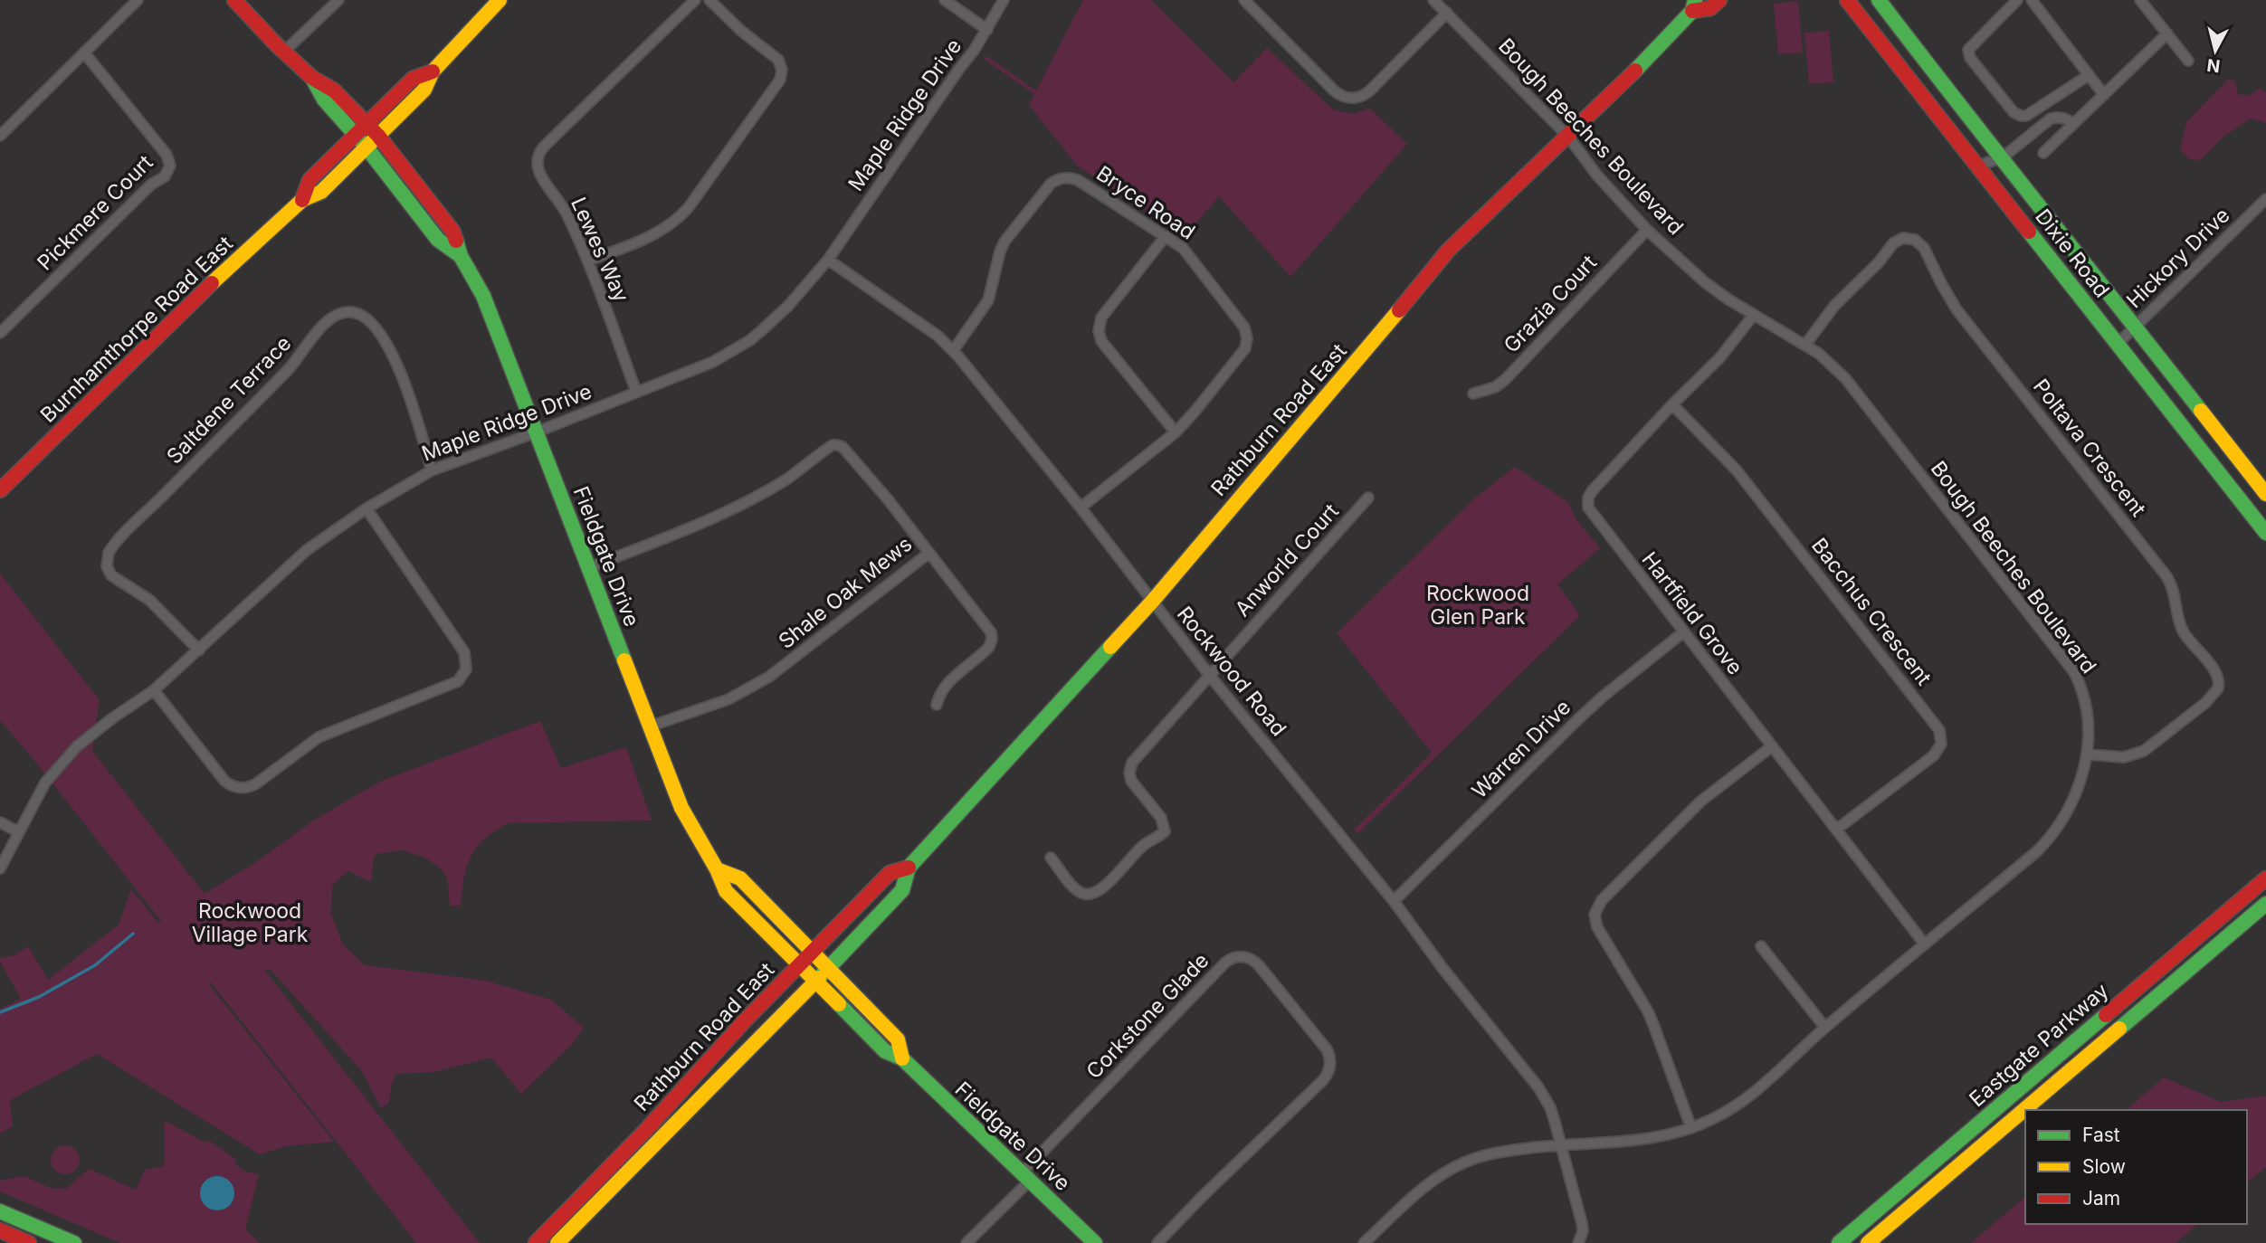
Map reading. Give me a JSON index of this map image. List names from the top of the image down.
{
  "streets": {
    "street": [
      "Maple Ridge Drive",
      "Bough Beeches Boulevard",
      "Bryce Road",
      "Pickmere Court",
      "Lewes Way",
      "Dixie Road",
      "Hickory Drive",
      "Grazia Court",
      "Burnhamthorpe Road East",
      "Saltdene Terrace",
      "Rathburn Road East",
      "Poltava Crescent",
      "Fieldgate Drive",
      "Anworld Court",
      "Shale Oak Mews",
      "Bacchus Crescent",
      "Hartfield Grove",
      "Rockwood Road",
      "Warren Drive",
      "Corkstone Glade",
      "Eastgate Parkway"
    ]
  },
  "crossings": [
    ["Maple Ridge Drive", "Lewes Way"],
    ["Maple Ridge Drive", "Saltdene Terrace"],
    ["Maple Ridge Drive", "Fieldgate Drive"],
    ["Maple Ridge Drive", "Rockwood Road"],
    ["Bough Beeches Boulevard", "Grazia Court"],
    ["Bough Beeches Boulevard", "Rathburn Road East"],
    ["Bough Beeches Boulevard", "Poltava Crescent"],
    ["Bough Beeches Boulevard", "Hartfield Grove"],
    ["Bough Beeches Boulevard", "Rockwood Road"],
    ["Bryce Road", "Rockwood Road"],
    ["Dixie Road", "Hickory Drive"],
    ["Burnhamthorpe Road East", "Fieldgate Drive"],
    ["Rathburn Road East", "Fieldgate Drive"],
    ["Rathburn Road East", "Rockwood Road"],
    ["Fieldgate Drive", "Shale Oak Mews"],
    ["Fieldgate Drive", "Corkstone Glade"],
    ["Anworld Court", "Rockwood Road"],
    ["Bacchus Crescent", "Hartfield Grove"],
    ["Hartfield Grove", "Warren Drive"],
    ["Rockwood Road", "Warren Drive"]
  ],
  "parks": ["Rockwood Glen Park", "Rockwood Village Park"],
  "legend": ["Fast", "Slow", "Jam"],
  "north": "bottom"
}
